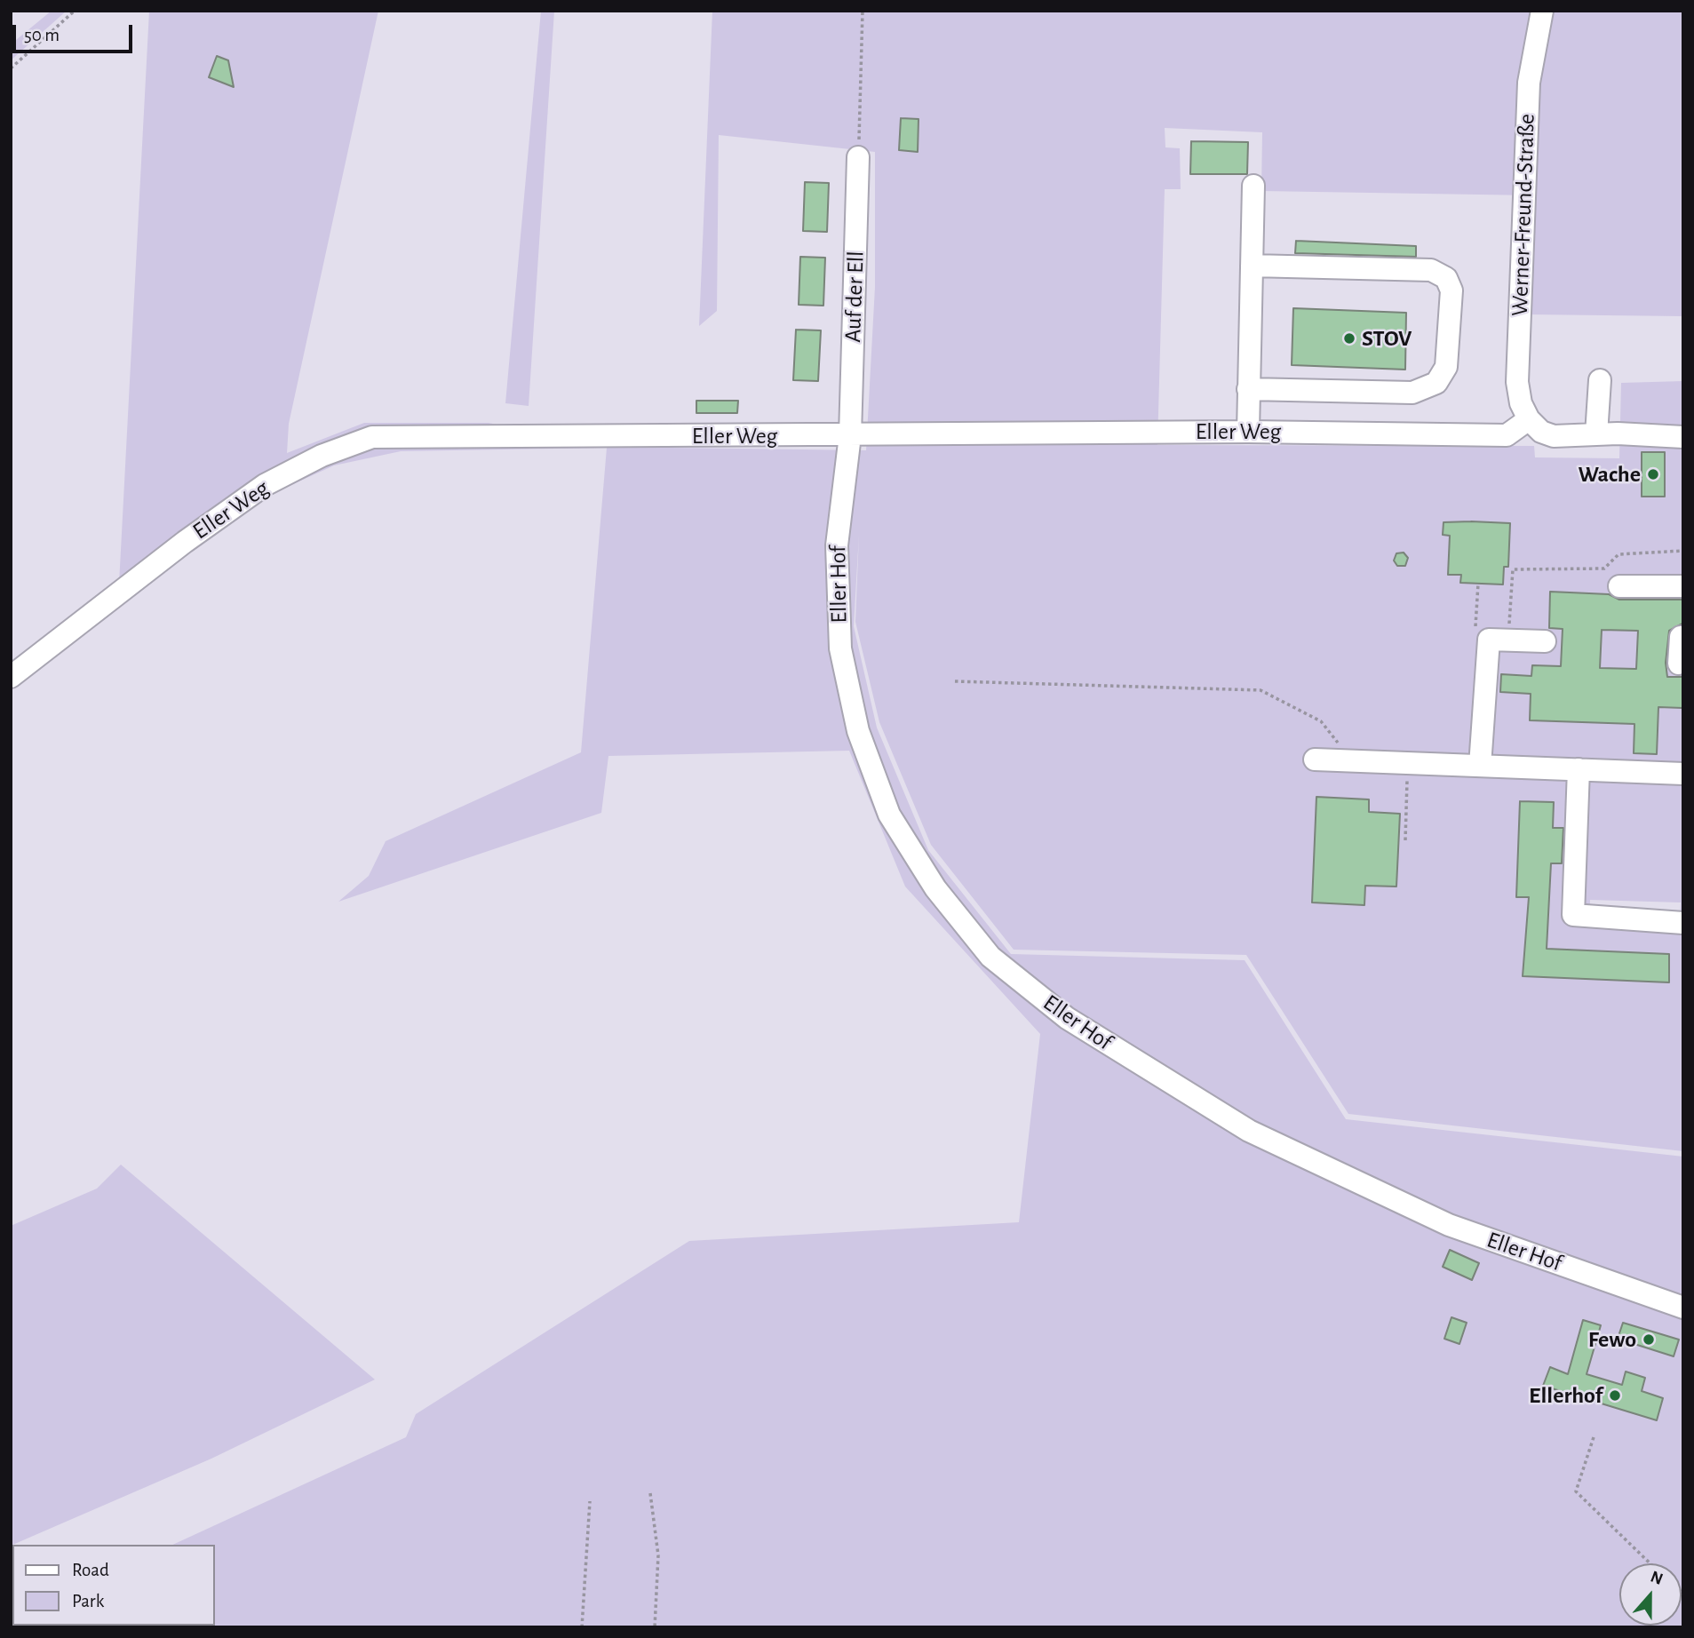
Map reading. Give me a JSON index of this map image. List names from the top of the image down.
{
  "streets": {
    "street": [
      "Werner-Freund-Straße",
      "Auf der Ell",
      "Eller Weg",
      "Eller Hof"
    ]
  },
  "crossings": [
    ["Werner-Freund-Straße", "Eller Weg"],
    ["Auf der Ell", "Eller Weg"],
    ["Auf der Ell", "Eller Hof"],
    ["Eller Weg", "Eller Hof"]
  ],
  "places": [
    "STOV",
    "Wache",
    "Fewo",
    "Ellerhof"
  ],
  "legend": ["Road", "Park"],
  "scale_bar": "50 m",
  "north": "top"
}
